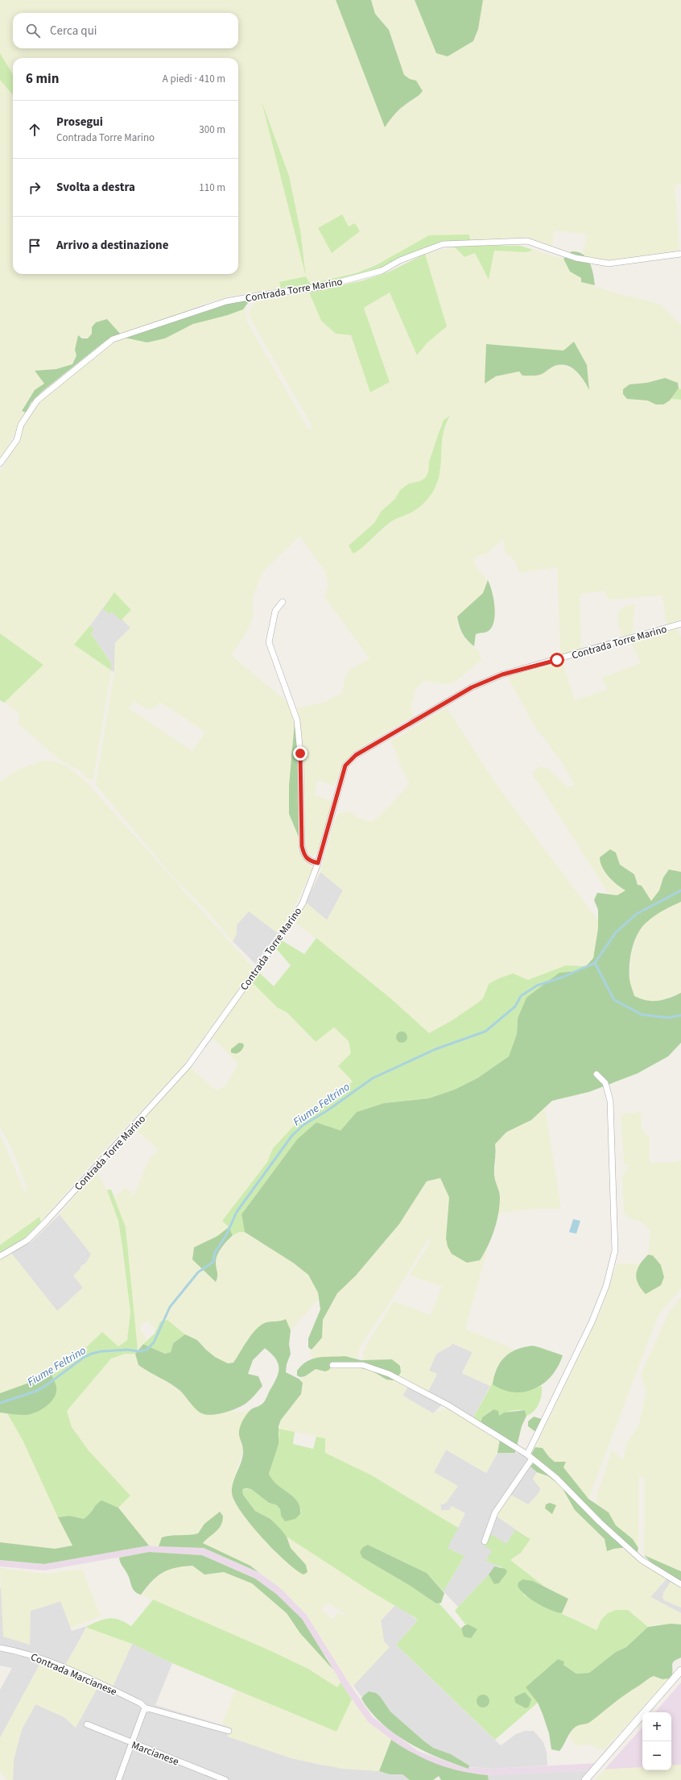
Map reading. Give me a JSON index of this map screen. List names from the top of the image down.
{
  "streets": {
    "street": ["Contrada Torre Marino", "Contrada Marcianese", "Marcianese"]
  },
  "water": ["Fiume Feltrino"],
  "page": {
    "search": "Cerca qui",
    "heading": ["6 min", "A piedi · 410 m"],
    "list": [
      ["Prosegui", "Contrada Torre Marino", "300 m"],
      ["Svolta a destra", "110 m"],
      "Arrivo a destinazione"
    ],
    "map_buttons": ["+", "−"]
  }
}
